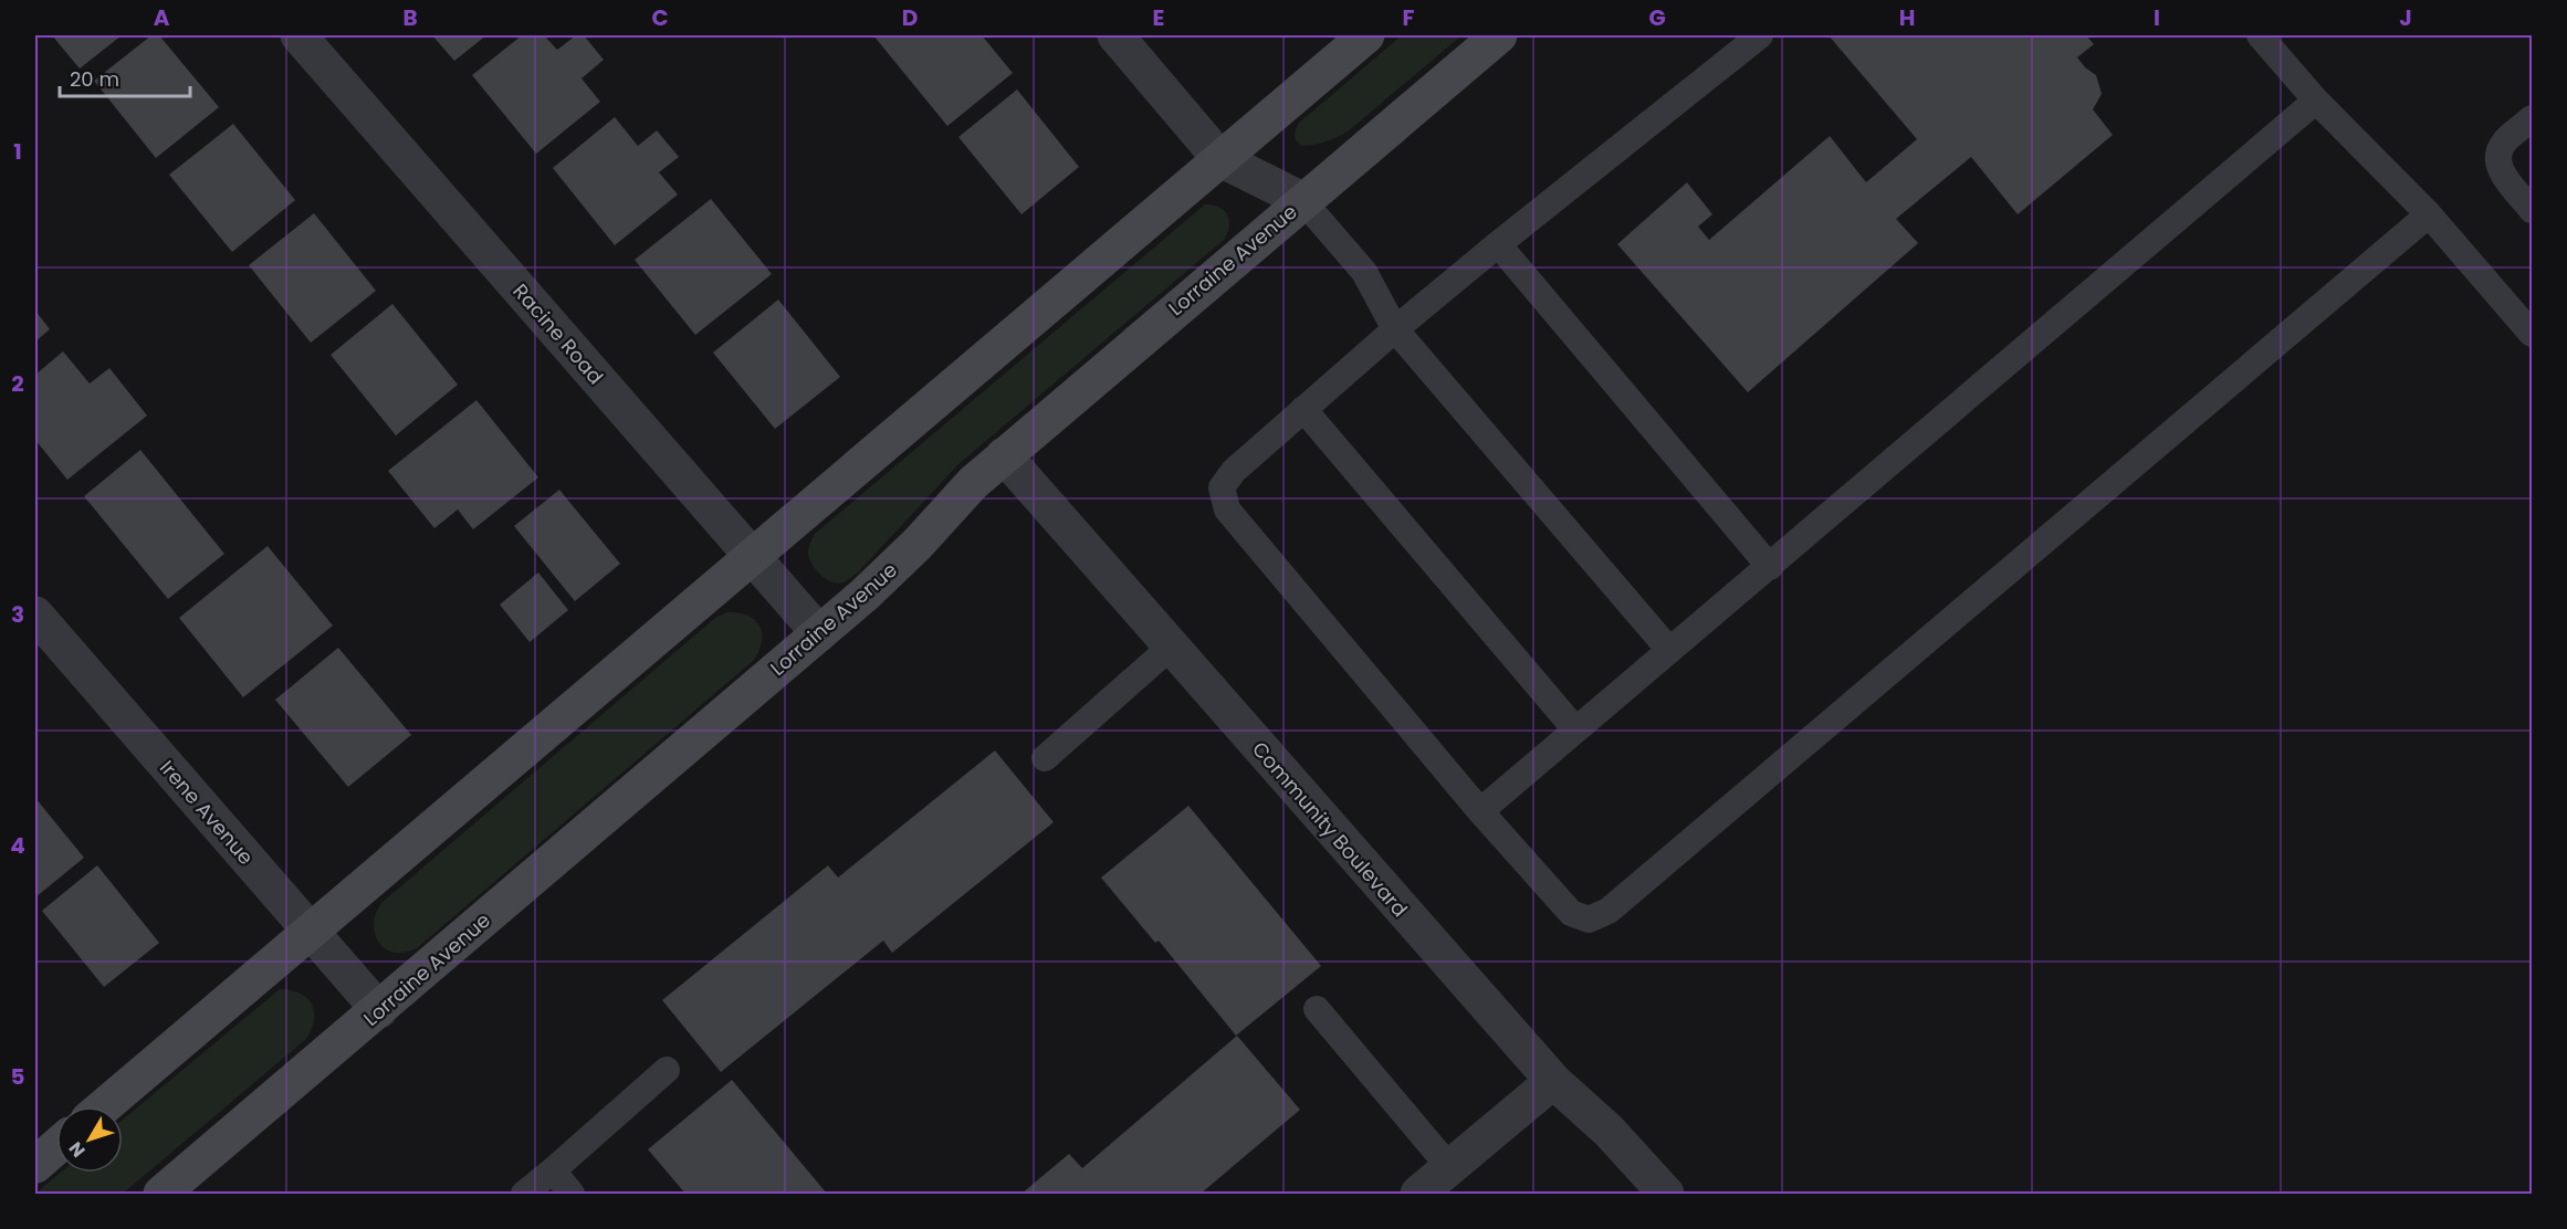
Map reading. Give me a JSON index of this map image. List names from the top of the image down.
{
  "streets": {
    "street": [
      "Lorraine Avenue",
      "Racine Road",
      "Irene Avenue",
      "Community Boulevard"
    ]
  },
  "crossings": [
    ["Lorraine Avenue", "Racine Road"],
    ["Lorraine Avenue", "Irene Avenue"],
    ["Lorraine Avenue", "Community Boulevard"]
  ],
  "scale_bar": "20 m",
  "north": "bottom left",
  "grid": {
    "columns": [
      "A",
      "B",
      "C",
      "D",
      "E",
      "F",
      "G",
      "H",
      "I",
      "J"
    ],
    "rows": [
      "1",
      "2",
      "3",
      "4",
      "5"
    ]
  }
}
